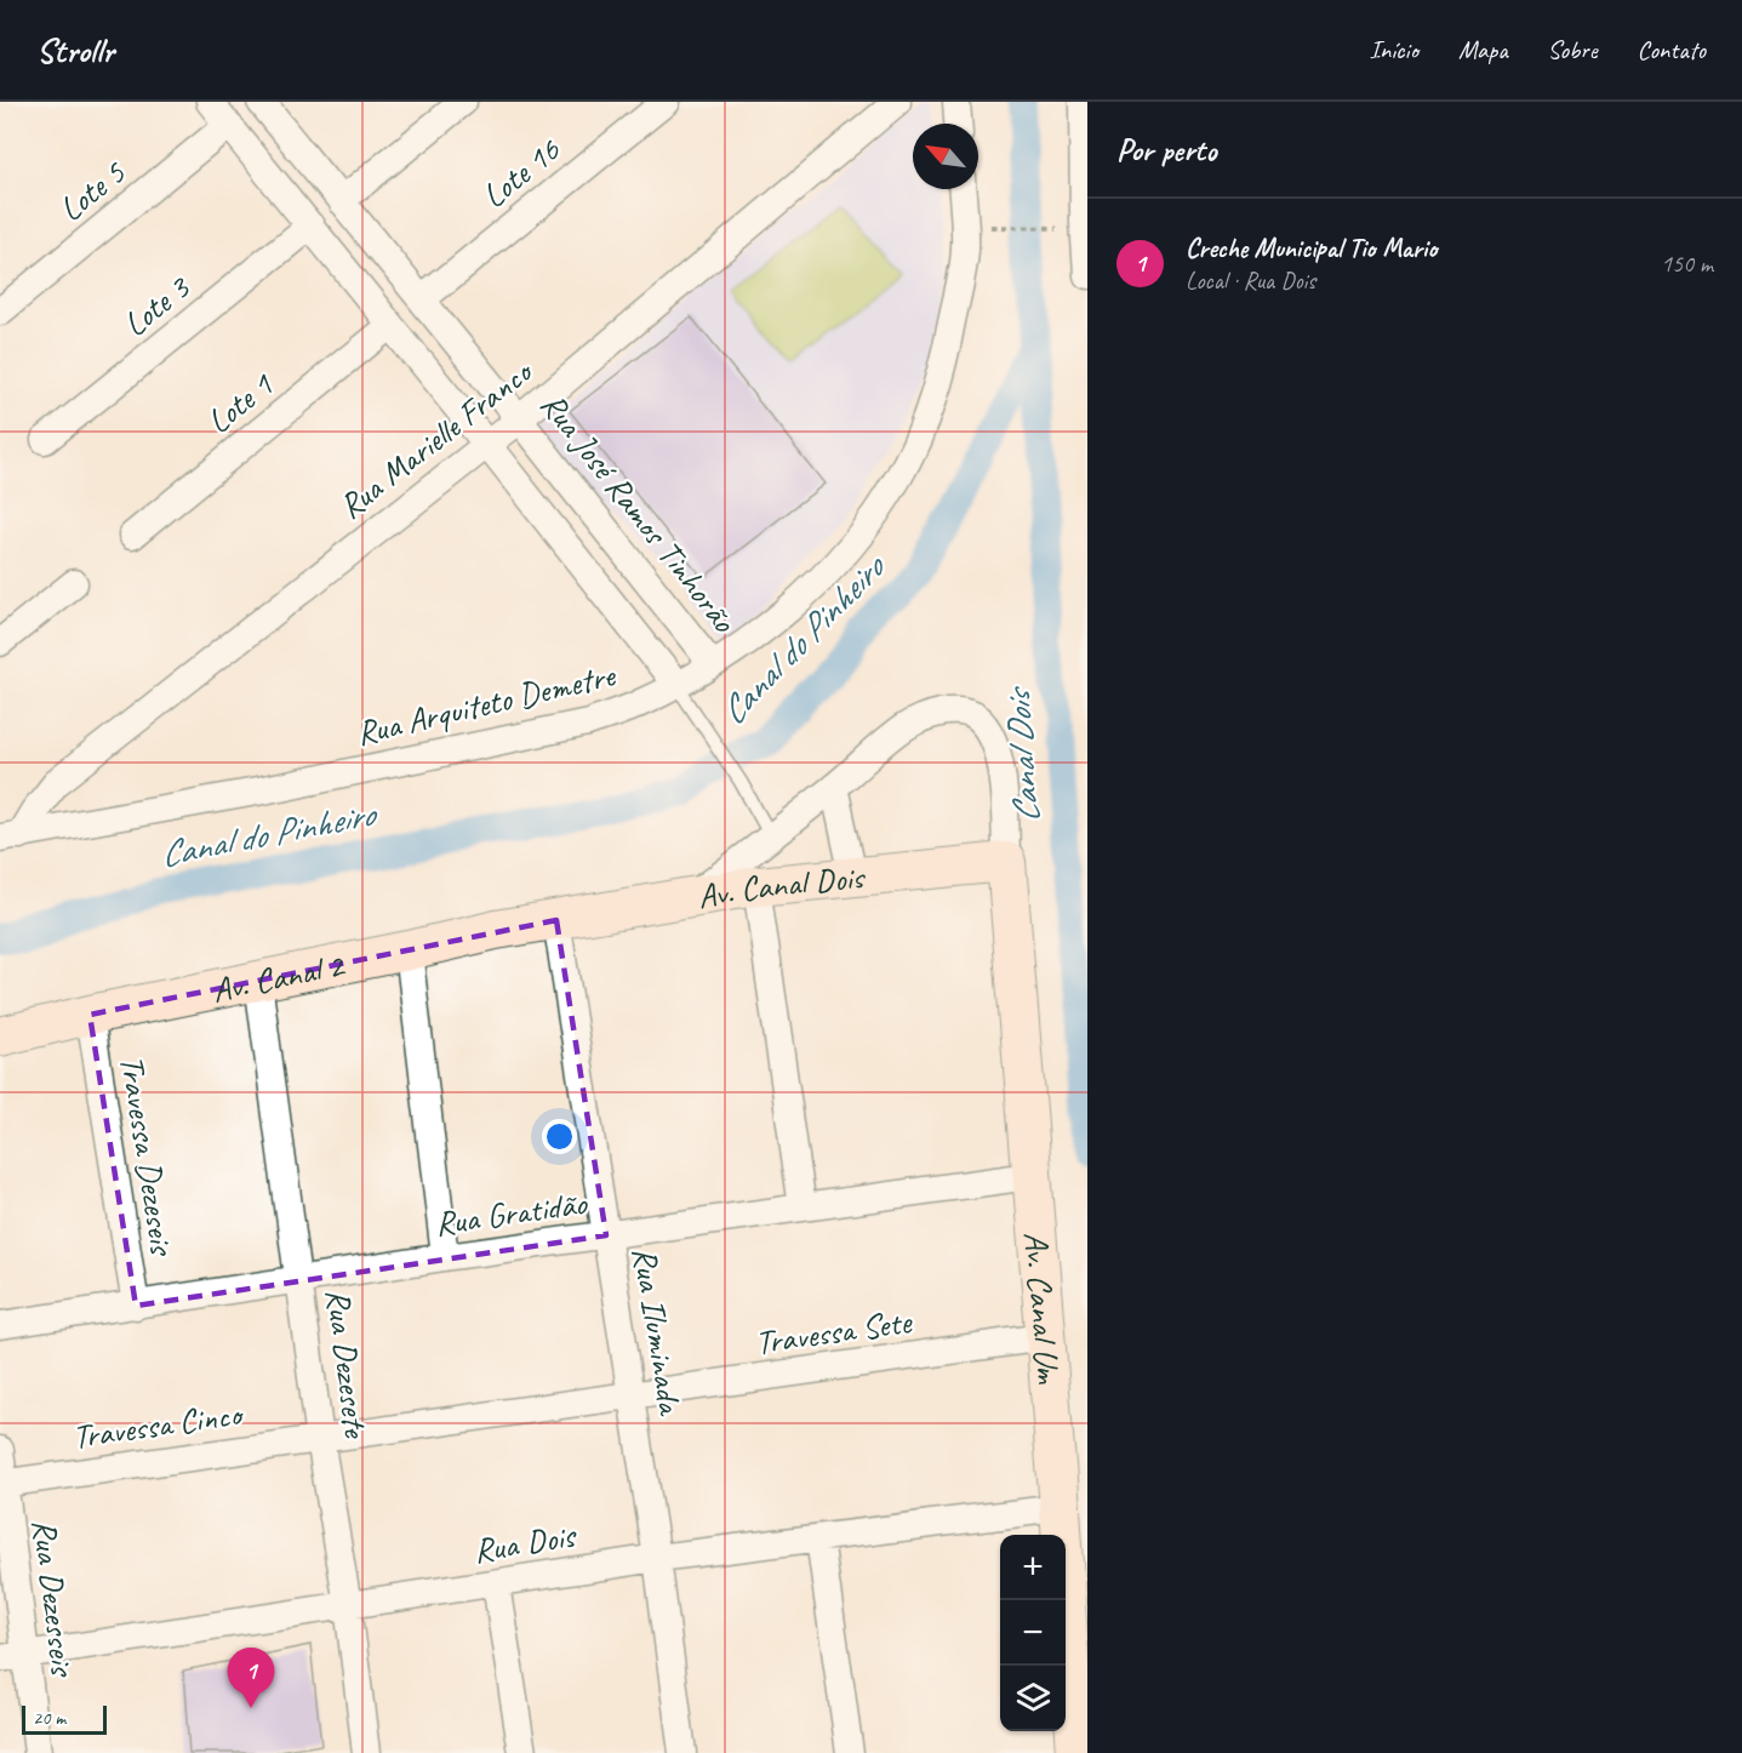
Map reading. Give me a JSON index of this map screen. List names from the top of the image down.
{
  "streets": {
    "street": [
      "Lote 16",
      "Lote 5",
      "Lote 3",
      "Lote 1",
      "Rua Marielle Franco",
      "Rua José Ramos Tinhorão",
      "Rua Arquiteto Demetre",
      "Av. Canal Dois",
      "Av. Canal 2",
      "Travessa Dezeseis",
      "Rua Gratidão",
      "Av. Canal Um",
      "Rua Iluminada",
      "Travessa Sete",
      "Rua Dezesete",
      "Travessa Cinco",
      "Rua Dois",
      "Rua Dezesseis"
    ]
  },
  "crossings": [
    ["Lote 16", "Rua José Ramos Tinhorão"],
    ["Rua Marielle Franco", "Rua José Ramos Tinhorão"],
    ["Rua Marielle Franco", "Rua Arquiteto Demetre"],
    ["Rua José Ramos Tinhorão", "Rua Arquiteto Demetre"],
    ["Av. Canal Dois", "Av. Canal 2"],
    ["Av. Canal Dois", "Av. Canal Um"],
    ["Av. Canal Dois", "Rua Iluminada"],
    ["Av. Canal 2", "Travessa Dezeseis"],
    ["Av. Canal 2", "Rua Iluminada"],
    ["Av. Canal 2", "Rua Dezesete"],
    ["Travessa Dezeseis", "Rua Gratidão"],
    ["Rua Gratidão", "Av. Canal Um"],
    ["Rua Gratidão", "Rua Iluminada"],
    ["Rua Gratidão", "Rua Dezesete"],
    ["Av. Canal Um", "Travessa Sete"],
    ["Av. Canal Um", "Rua Dois"],
    ["Rua Iluminada", "Travessa Sete"],
    ["Rua Iluminada", "Rua Dois"],
    ["Travessa Sete", "Rua Dezesete"],
    ["Travessa Sete", "Travessa Cinco"],
    ["Rua Dezesete", "Travessa Cinco"],
    ["Rua Dezesete", "Rua Dois"],
    ["Travessa Cinco", "Rua Dezesseis"],
    ["Rua Dois", "Rua Dezesseis"]
  ],
  "water": ["Canal do Pinheiro", "Canal Dois"],
  "scale_bar": "20 m",
  "north": "top left",
  "page": {
    "header": "Strollr",
    "nav": [
      "Início",
      "Mapa",
      "Sobre",
      "Contato"
    ],
    "heading": "Por perto",
    "list": [
      {
        "mark": "1",
        "name": "Creche Municipal Tio Mario",
        "note": "Local · Rua Dois",
        "value": "150 m"
      }
    ],
    "map_buttons": ["+", "−"],
    "pins": "1",
    "scale": "20 m"
  }
}
